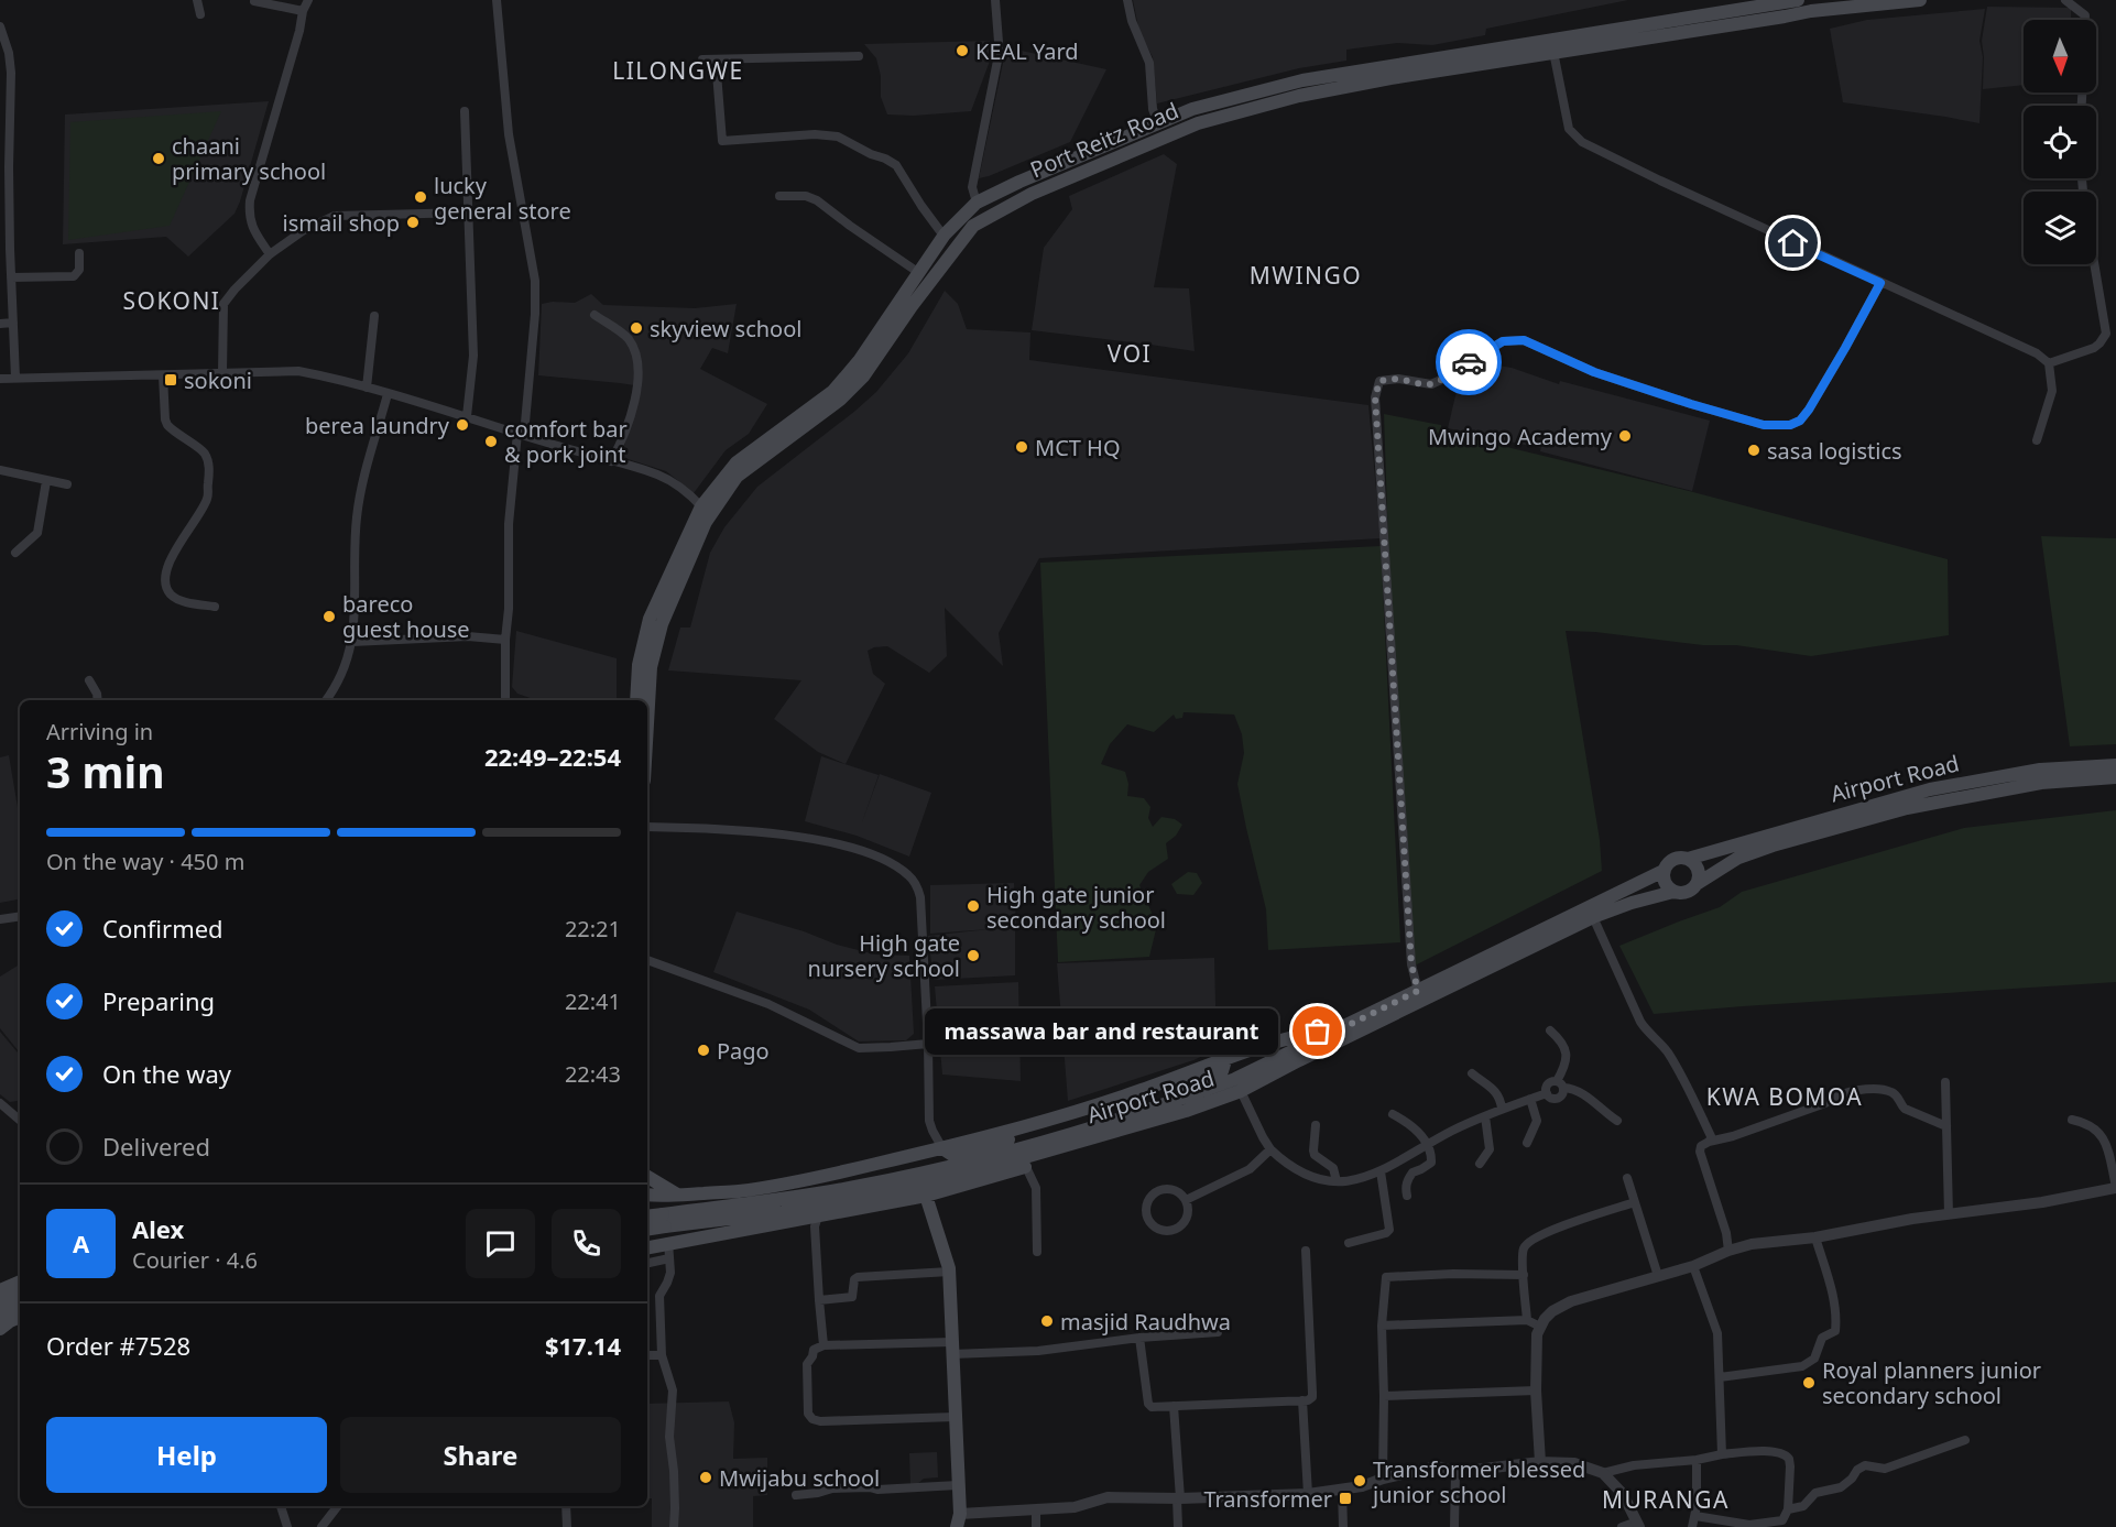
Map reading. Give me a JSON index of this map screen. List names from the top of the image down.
{
  "streets": {
    "main road": ["Port Reitz Road", "Airport Road"]
  },
  "districts": [
    "LILONGWE",
    "MWINGO",
    "SOKONI",
    "VOI",
    "KWA BOMOA",
    "MURANGA"
  ],
  "places": {
    "other": [
      "KEAL Yard",
      "chaani primary school",
      "lucky general store",
      "ismail shop",
      "skyview school",
      "berea laundry",
      "Mwingo Academy",
      "comfort bar & pork joint",
      "MCT HQ",
      "sasa logistics",
      "bareco guest house",
      "High gate junior secondary school",
      "High gate nursery school",
      "massawa bar and restaurant",
      "Pago",
      "masjid Raudhwa",
      "Royal planners junior secondary school",
      "Mwijabu school",
      "Transformer blessed junior school"
    ],
    "transit": ["sokoni", "Transformer"]
  },
  "north": "bottom",
  "page": {
    "heading": ["3 min", "Arriving in", "22:49–22:54"],
    "panel": [
      "Alex",
      "Courier · 4.6",
      "Order #7528",
      "$17.14"
    ],
    "bar": "On the way · 450 m",
    "list": [
      ["Confirmed", "22:21"],
      ["Preparing", "22:41"],
      ["On the way", "22:43"],
      "Delivered"
    ],
    "bubble": "massawa bar and restaurant",
    "round": "A",
    "buttons": ["Help", "Share"]
  }
}
